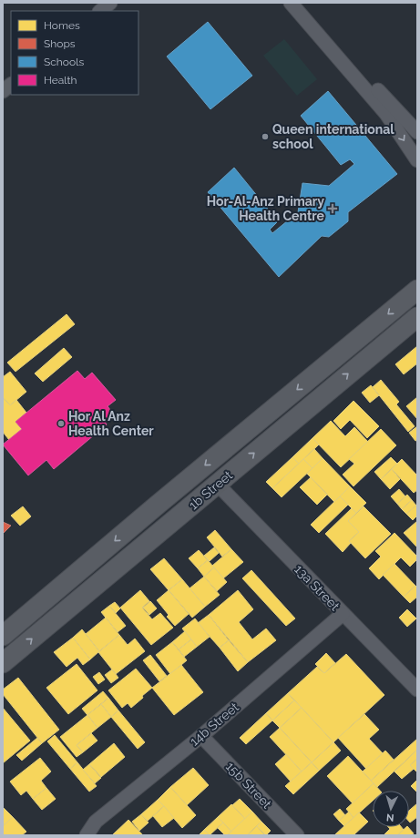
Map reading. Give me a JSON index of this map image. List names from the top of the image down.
{
  "streets": {
    "street": [
      "1b Street",
      "13a Street",
      "14b Street",
      "15b Street"
    ]
  },
  "crossings": [
    ["1b Street", "13a Street"],
    ["13a Street", "14b Street"],
    ["14b Street", "15b Street"]
  ],
  "places": {
    "other": ["Queen international school", "Hor Al Anz Health Center"],
    "health": ["Hor-Al-Anz Primary Health Centre"]
  },
  "legend": [
    "Homes",
    "Shops",
    "Schools",
    "Health"
  ],
  "north": "bottom"
}
